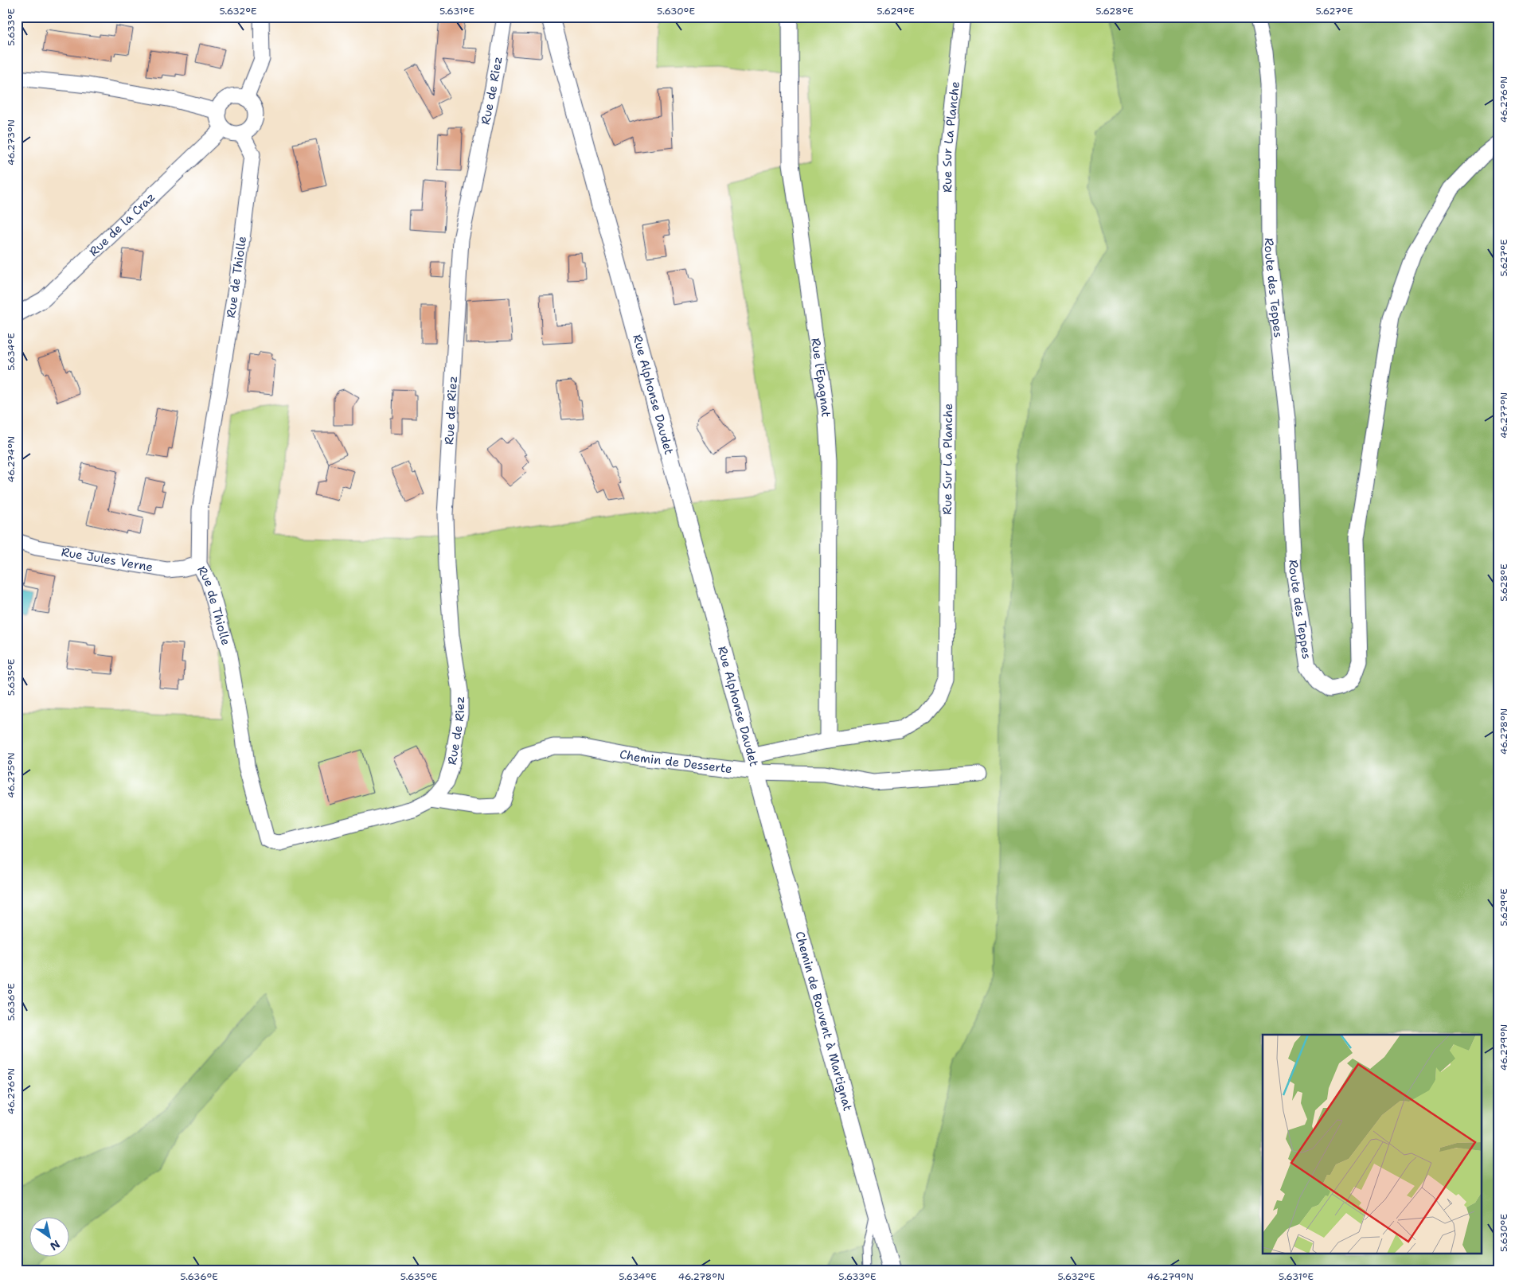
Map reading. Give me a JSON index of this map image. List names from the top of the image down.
{
  "streets": {
    "street": [
      "Rue de Riez",
      "Rue Sur La Planche",
      "Rue de la Craz",
      "Rue de Thiolle",
      "Route des Teppes",
      "Rue l'Epagnat",
      "Rue Alphonse Daudet",
      "Rue Jules Verne",
      "Chemin de Desserte",
      "Chemin de Bouvent à Martignat"
    ]
  },
  "crossings": [
    ["Rue de Riez", "Rue de Thiolle"],
    ["Rue de Riez", "Chemin de Desserte"],
    ["Rue Sur La Planche", "Rue l'Epagnat"],
    ["Rue Sur La Planche", "Rue Alphonse Daudet"],
    ["Rue Sur La Planche", "Chemin de Desserte"],
    ["Rue Sur La Planche", "Chemin de Bouvent à Martignat"],
    ["Rue de la Craz", "Rue de Thiolle"],
    ["Rue de Thiolle", "Rue Jules Verne"],
    ["Rue de Thiolle", "Chemin de Desserte"],
    ["Rue Alphonse Daudet", "Chemin de Desserte"],
    ["Rue Alphonse Daudet", "Chemin de Bouvent à Martignat"],
    ["Chemin de Desserte", "Chemin de Bouvent à Martignat"]
  ],
  "north": "bottom right",
  "coordinates": [
    "5.632°E",
    "5.631°E",
    "5.630°E",
    "5.629°E",
    "5.628°E",
    "5.627°E",
    "5.633°E",
    "46.276°N",
    "46.273°N",
    "5.634°E",
    "46.277°N",
    "46.274°N",
    "5.635°E",
    "46.278°N",
    "46.275°N",
    "5.636°E",
    "46.279°N"
  ]
}
